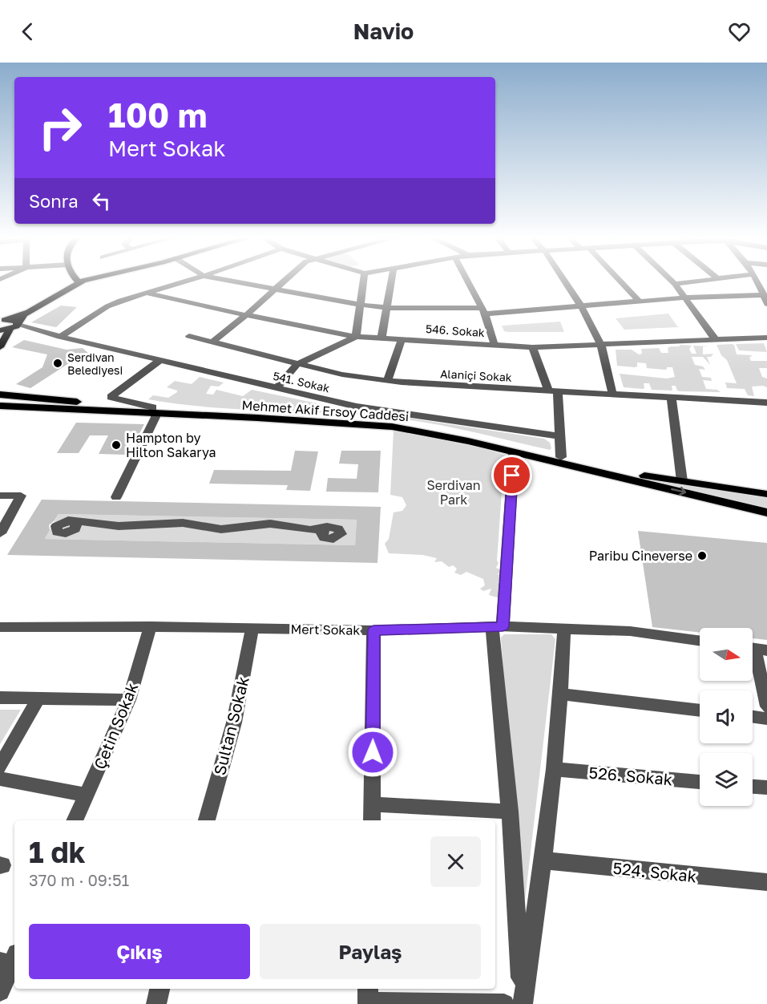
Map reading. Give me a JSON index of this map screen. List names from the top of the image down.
{
  "streets": {
    "main road": ["Mehmet Akif Ersoy Caddesi"],
    "street": [
      "546. Sokak",
      "Alaniçi Sokak",
      "541. Sokak",
      "Mert Sokak",
      "Çetin Sokak",
      "Sultan Sokak",
      "526. Sokak",
      "524. Sokak"
    ]
  },
  "crossings": [
    ["Mert Sokak", "Çetin Sokak"],
    ["Mert Sokak", "Sultan Sokak"]
  ],
  "parks": ["Serdivan Park"],
  "places": ["Serdivan Belediyesi", "Hampton by Hilton Sakarya", "Paribu Cineverse"],
  "north": "right",
  "page": {
    "header": "Navio",
    "turn": ["100 m", "Mert Sokak"],
    "then": "Sonra",
    "heading": ["1 dk", "370 m · 09:51"],
    "buttons": ["Çıkış", "Paylaş"]
  }
}
